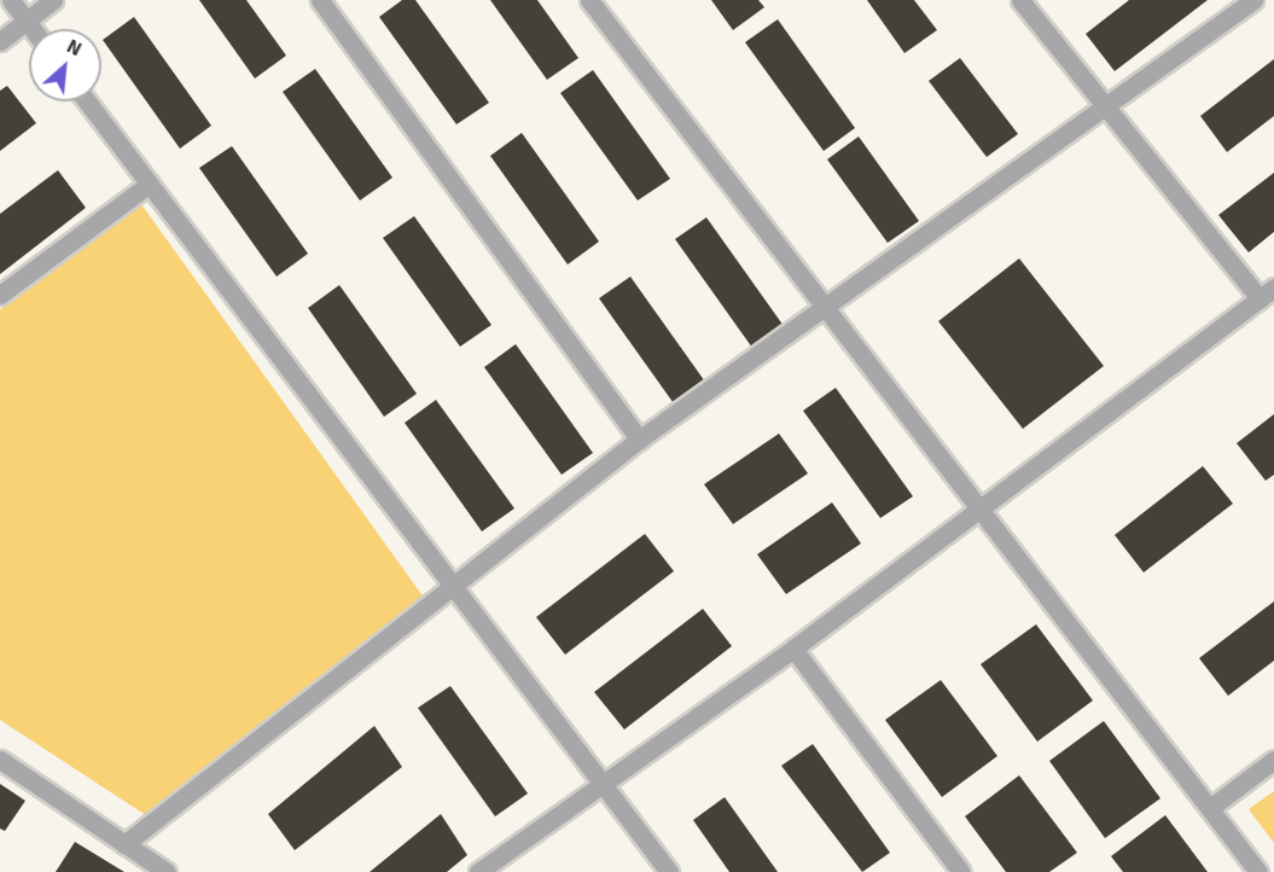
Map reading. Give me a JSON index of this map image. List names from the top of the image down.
{
  "north": "top right"
}
